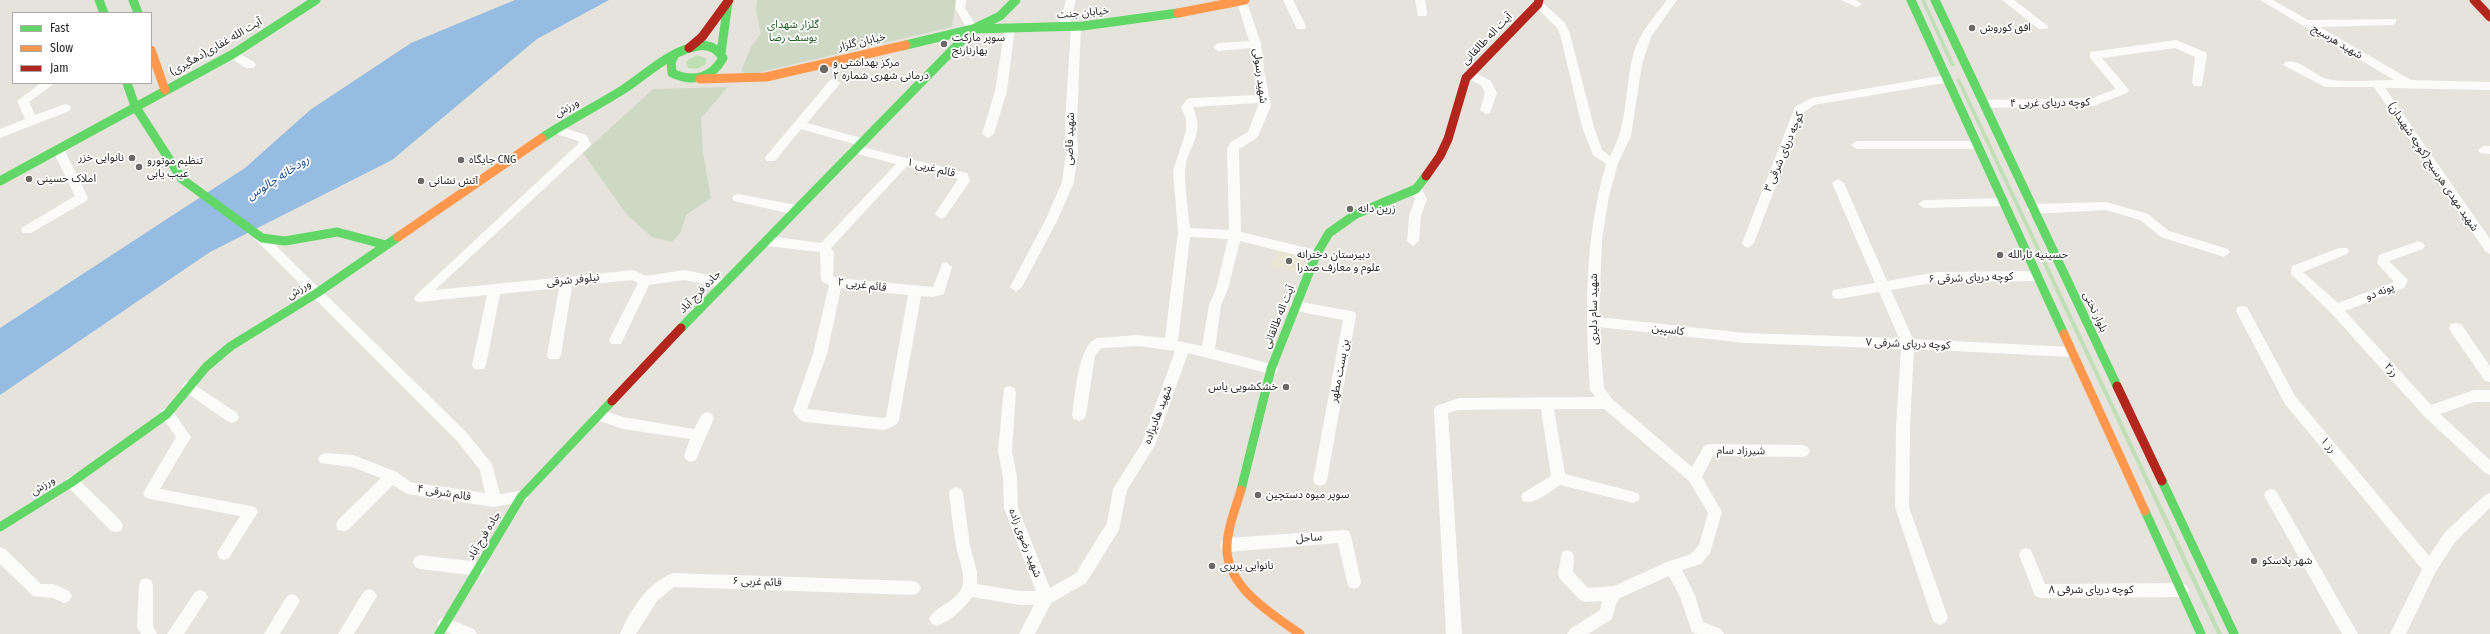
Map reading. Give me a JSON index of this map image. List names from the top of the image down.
{
  "streets": {
    "street": [
      "خیابان جنت",
      "آیت اله طالقانی",
      "خیابان گلزار",
      "شهید هرسیج",
      "آیت الله غفاری(دهگیری)",
      "شهید رسولی",
      "کوچه دریای غربی ۴",
      "ورزش",
      "شهید قاضی",
      "کوچه دریای شرقی ۳",
      "شهید مهدی هرسیج (کوچه شهیدان)",
      "قائم غربی ۱",
      "کوچه دریای شرقی ۶",
      "نیلوفر شرقی",
      "قائم غربی ۲",
      "جاده فرج آباد",
      "پونه دو",
      "شهید سام دلیری",
      "بلوار تختی",
      "کاسپين",
      "کوچه دریای شرقی ۷",
      "رز۲",
      "بن بست مطهر",
      "شهید هادیزاده",
      "رز ۱",
      "شیرزاد سام",
      "قائم شرقی ۴",
      "ساحل",
      "شهید رضوی زاده",
      "قائم غربی ۶",
      "کوچه دریای شرقی ۸"
    ]
  },
  "crossings": [
    ["خیابان جنت", "خیابان گلزار"],
    ["خیابان جنت", "شهید رسولی"],
    ["خیابان جنت", "شهید قاضی"],
    ["خیابان جنت", "جاده فرج آباد"],
    ["آیت اله طالقانی", "بن بست مطهر"],
    ["آیت اله طالقانی", "ساحل"],
    ["خیابان گلزار", "جاده فرج آباد"],
    ["شهید هرسیج", "شهید مهدی هرسیج (کوچه شهیدان)"],
    ["شهید رسولی", "شهید هادیزاده"],
    ["کوچه دریای غربی ۴", "بلوار تختی"],
    ["ورزش", "نیلوفر شرقی"],
    ["قائم غربی ۱", "جاده فرج آباد"],
    ["نیلوفر شرقی", "جاده فرج آباد"],
    ["جاده فرج آباد", "قائم شرقی ۴"],
    ["پونه دو", "رز۲"],
    ["شهید سام دلیری", "کاسپين"],
    ["شهید سام دلیری", "شیرزاد سام"],
    ["کاسپين", "کوچه دریای شرقی ۷"],
    ["شهید هادیزاده", "شهید رضوی زاده"]
  ],
  "water": ["رودخانه چالوس"],
  "parks": ["گلزار شهدای یوسف رضا"],
  "places": [
    "افق کوروش",
    "سوپر مارکت بهارنارنج",
    "مرکز بهداشتی و درمانی شهری شماره ۲",
    "نانوایی خزر",
    "جایگاه CNG",
    "تنظیم موتورو عیب یابی",
    "املاک حسینی",
    "آتش نشانی",
    "زرین دانه",
    "حسینیه ثارالله",
    "دبیرستان دخترانه علوم و معارف صدرا",
    "خشکشویی یاس",
    "سوپر میوه دستچین",
    "شهر پلاسکو",
    "نانوایی بربری"
  ],
  "legend": ["Fast", "Slow", "Jam"]
}
